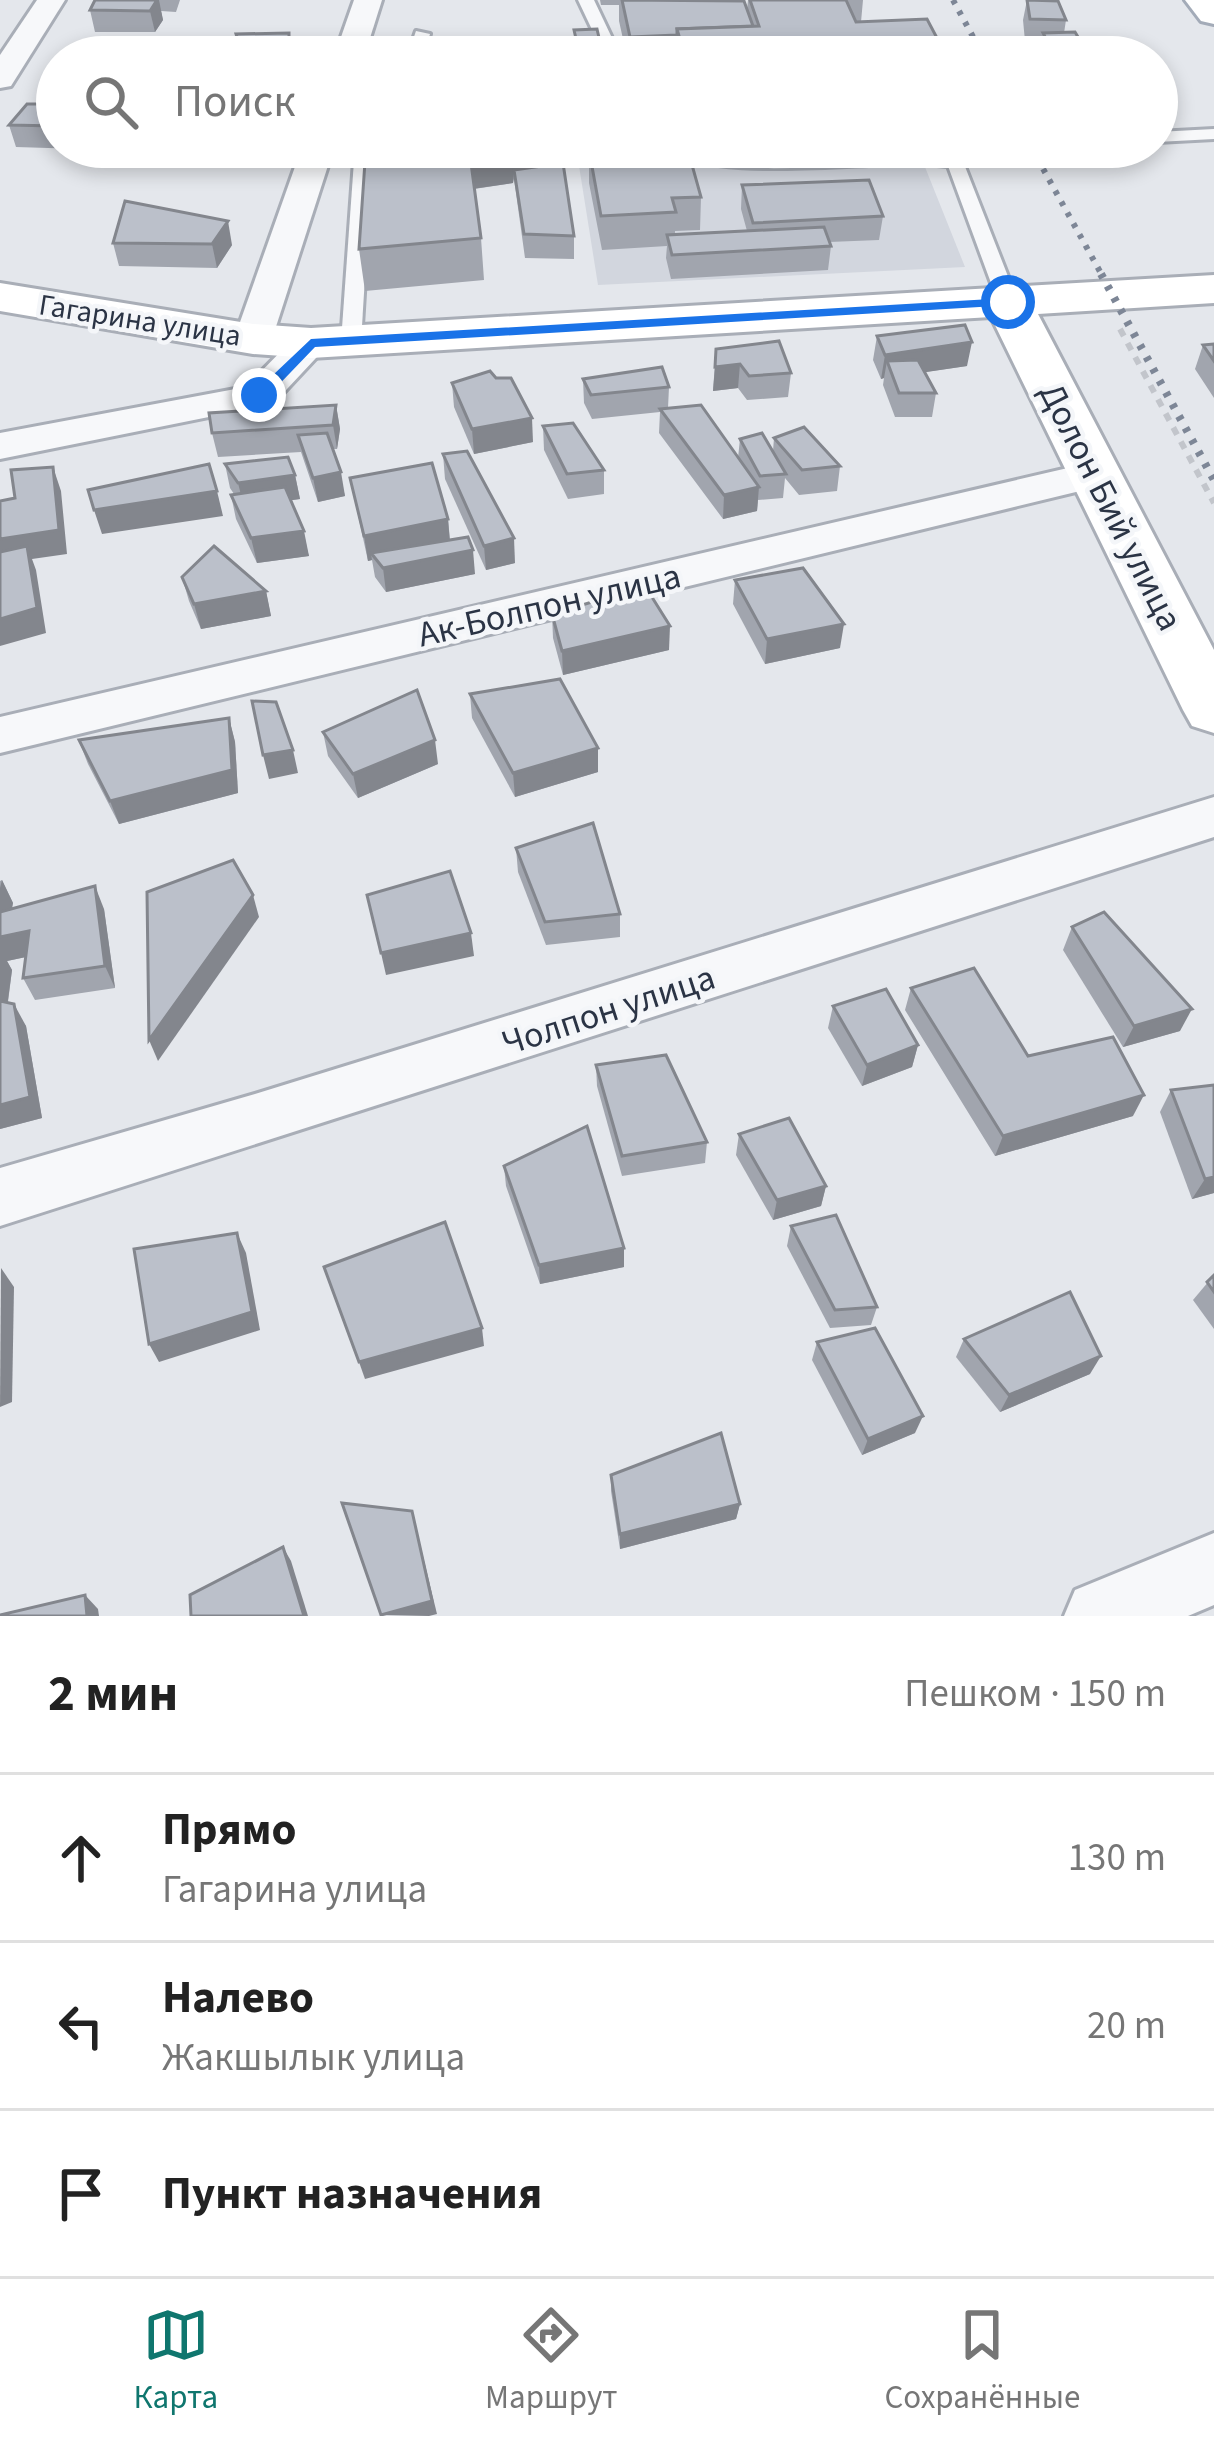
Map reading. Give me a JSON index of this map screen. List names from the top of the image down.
{
  "streets": {
    "main road": ["Гагарина улица", "Долон Бий улица"],
    "street": ["Ак-Болпон улица", "Чолпон улица"]
  },
  "crossings": [
    ["Гагарина улица", "Долон Бий улица"],
    ["Долон Бий улица", "Ак-Болпон улица"]
  ],
  "page": {
    "search": "Поиск",
    "heading": ["2 мин", "Пешком · 150 m"],
    "list": [
      ["Прямо", "Гагарина улица", "130 m"],
      ["Налево", "Жакшылык улица", "20 m"],
      "Пункт назначения"
    ],
    "nav": ["Карта", "Маршрут", "Сохранённые"]
  }
}
